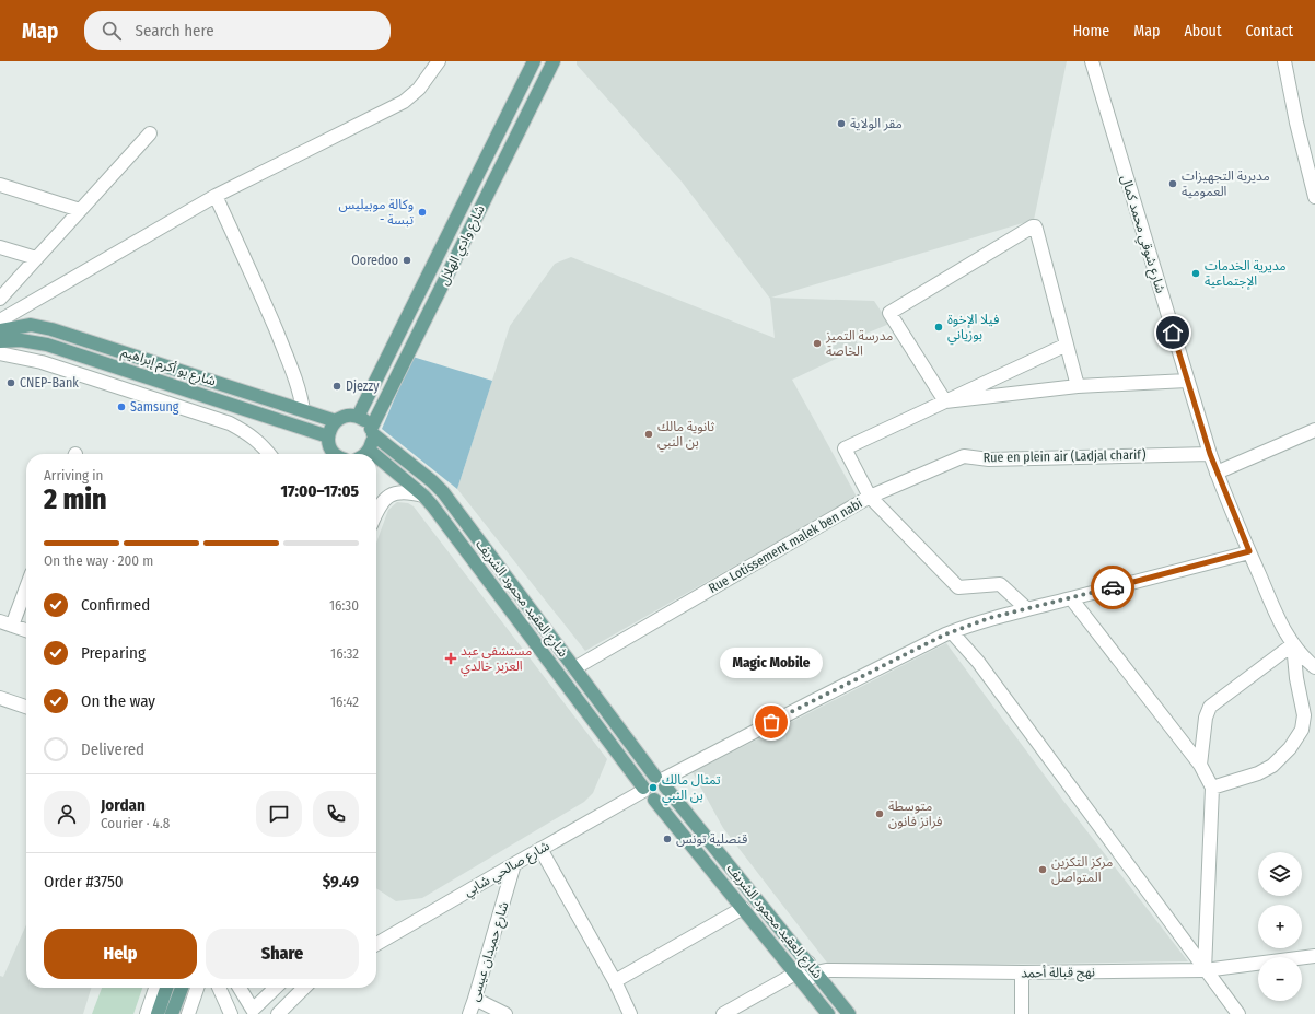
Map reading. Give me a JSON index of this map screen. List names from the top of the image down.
{
  "streets": {
    "main road": ["شارع وادي الهلال", "شارع بو أكرم إبراهيم", "شارع العقيد محمود الشريف"],
    "street": [
      "شارع شوقي محمد كمال",
      "Rue en plein air (Ladjal charif)",
      "Rue Lotissement malek ben nabi",
      "شارع صالحي شابي",
      "شارع حميدان عيسى",
      "نهج قبالة أحمد"
    ]
  },
  "crossings": [
    ["شارع شوقي محمد كمال", "Rue en plein air (Ladjal charif)"],
    ["شارع شوقي محمد كمال", "Rue Lotissement malek ben nabi"],
    ["شارع وادي الهلال", "شارع العقيد محمود الشريف"],
    ["Rue en plein air (Ladjal charif)", "Rue Lotissement malek ben nabi"],
    ["Rue Lotissement malek ben nabi", "شارع العقيد محمود الشريف"],
    ["شارع العقيد محمود الشريف", "شارع صالحي شابي"],
    ["شارع العقيد محمود الشريف", "نهج قبالة أحمد"],
    ["شارع صالحي شابي", "شارع حميدان عيسى"]
  ],
  "places": {
    "other": [
      "مقر الولاية",
      "مديرية التجهيزات العمومية",
      "وكالة موبيليس - تبسة",
      "Ooredoo",
      "مديرية الخدمات الإجتماعية",
      "فيلا الإخوة بوزياني",
      "مدرسة التميز الخاصة",
      "CNEP-Bank",
      "Djezzy",
      "Samsung",
      "ثانوية مالك بن النبي",
      "Magic Mobile",
      "تمثال مالك بن النبي",
      "متوسطة فرانز فانون",
      "قنصلية تونس",
      "مركز التكزين المتواصل"
    ],
    "health": ["مستشفى عبد العزبز خالدي"]
  },
  "page": {
    "header": "Map",
    "search": "Search here",
    "nav": [
      "Home",
      "Map",
      "About",
      "Contact"
    ],
    "heading": ["2 min", "Arriving in", "17:00–17:05"],
    "panel": [
      "Jordan",
      "Courier · 4.8",
      "Order #3750",
      "$9.49"
    ],
    "bar": "On the way · 200 m",
    "list": [
      ["Confirmed", "16:30"],
      ["Preparing", "16:32"],
      ["On the way", "16:42"],
      "Delivered"
    ],
    "bubble": "Magic Mobile",
    "map_buttons": ["+", "−"],
    "buttons": ["Help", "Share"]
  }
}
